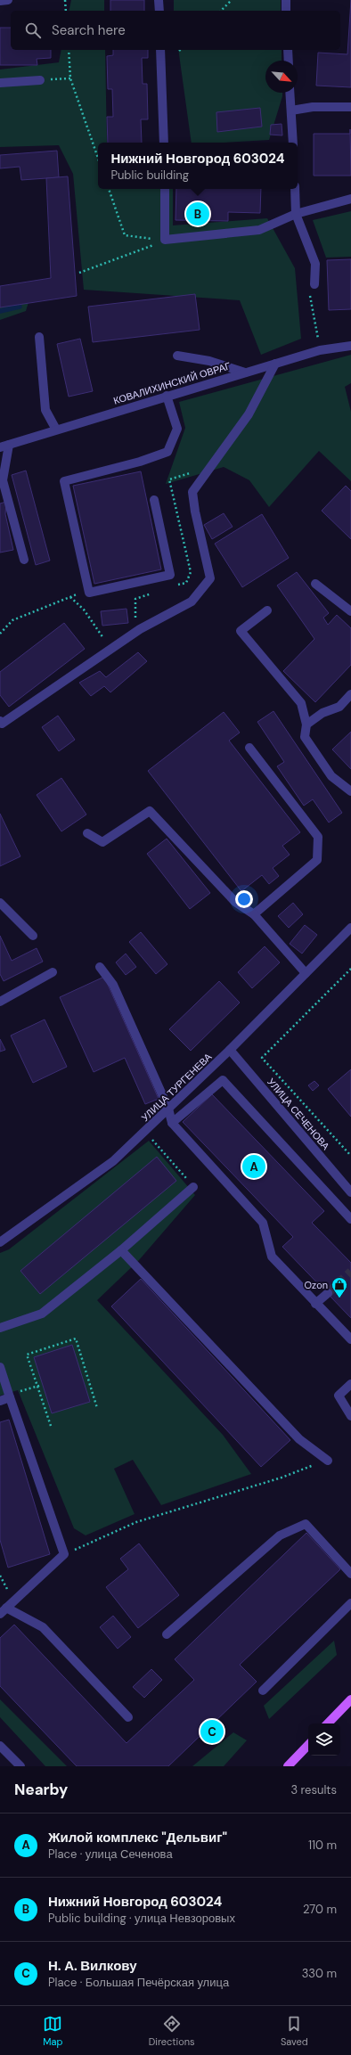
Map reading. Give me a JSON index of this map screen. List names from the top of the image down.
{
  "streets": {
    "street": ["КОВАЛИХИНСКИЙ ОВРАГ", "УЛИЦА ТУРГЕНЕВА", "УЛИЦА СЕЧЕНОВА"]
  },
  "crossings": [
    ["УЛИЦА ТУРГЕНЕВА", "УЛИЦА СЕЧЕНОВА"]
  ],
  "places": {
    "shop": ["Ozon"]
  },
  "north": "bottom right",
  "page": {
    "search": "Search here",
    "popup": ["Нижний Новгород 603024", "Public building"],
    "pins": ["B", "A", "C"],
    "heading": ["Nearby", "3 results"],
    "list": [
      {
        "mark": "A",
        "name": "Жилой комплекс \"Дельвиг\"",
        "note": "Place · улица Сеченова",
        "value": "110 m"
      },
      {
        "mark": "B",
        "name": "Нижний Новгород 603024",
        "note": "Public building · улица Невзоровых",
        "value": "270 m"
      },
      {
        "mark": "C",
        "name": "Н. А. Вилкову",
        "note": "Place · Большая Печёрская улица",
        "value": "330 m"
      }
    ],
    "nav": ["Map", "Directions", "Saved"]
  }
}
